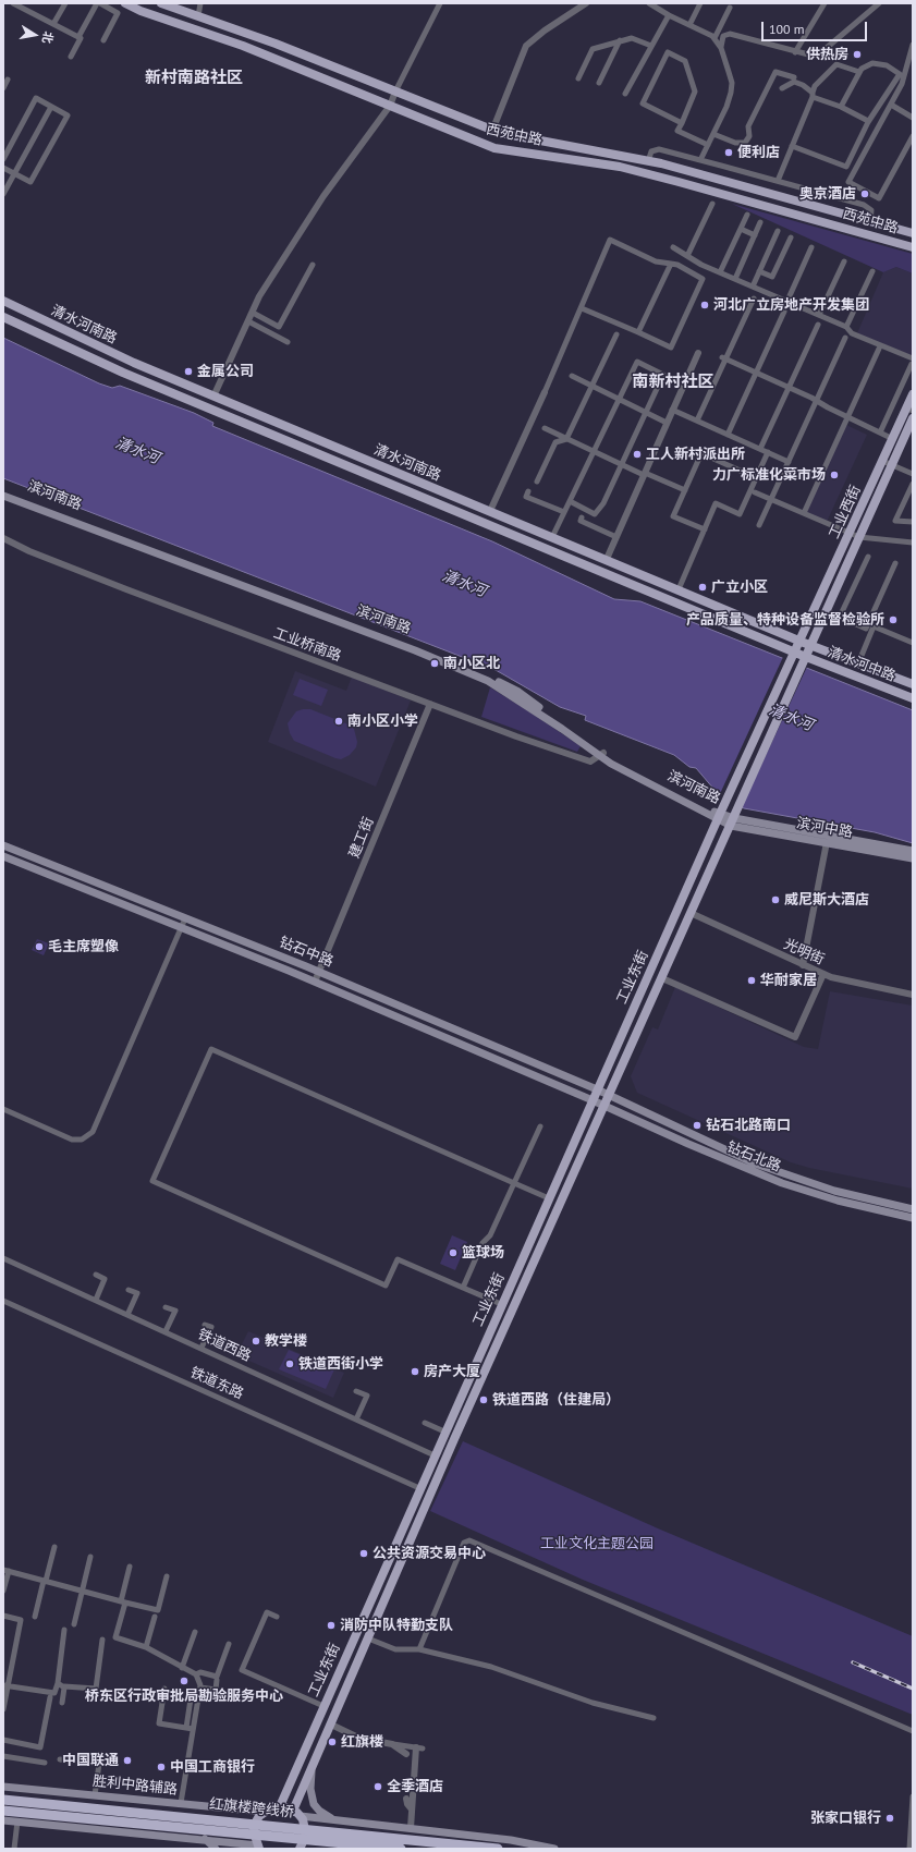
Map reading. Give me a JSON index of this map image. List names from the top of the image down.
{
  "streets": {
    "highway": ["红旗楼跨线桥"],
    "main road": [
      "西苑中路",
      "清水河南路",
      "滨河南路",
      "工业西街",
      "清水河中路",
      "滨河中路",
      "钻石中路",
      "工业东街",
      "钻石北路",
      "胜利中路辅路"
    ],
    "street": [
      "工业桥南路",
      "建工街",
      "光明街",
      "铁道西路",
      "铁道东路"
    ]
  },
  "crossings": [
    ["清水河南路", "工业西街"],
    ["清水河南路", "清水河中路"],
    ["清水河南路", "工业东街"],
    ["滨河南路", "工业桥南路"],
    ["滨河南路", "滨河中路"],
    ["滨河南路", "工业东街"],
    ["工业西街", "清水河中路"],
    ["工业西街", "工业东街"],
    ["工业桥南路", "建工街"],
    ["清水河中路", "工业东街"],
    ["滨河中路", "工业东街"],
    ["建工街", "钻石中路"],
    ["钻石中路", "工业东街"],
    ["钻石中路", "钻石北路"],
    ["光明街", "工业东街"],
    ["工业东街", "钻石北路"],
    ["工业东街", "铁道西路"],
    ["工业东街", "铁道东路"]
  ],
  "districts": ["新村南路社区", "南新村社区"],
  "water": ["清水河"],
  "parks": ["工业文化主题公园"],
  "places": [
    "供热房",
    "便利店",
    "奥京酒店",
    "河北广立房地产开发集团",
    "金属公司",
    "工人新村派出所",
    "力广标准化菜市场",
    "广立小区",
    "产品质量、特种设备监督检验所",
    "南小区北",
    "南小区小学",
    "威尼斯大酒店",
    "毛主席塑像",
    "华耐家居",
    "钻石北路南口",
    "篮球场",
    "教学楼",
    "铁道西街小学",
    "房产大厦",
    "铁道西路（住建局）",
    "公共资源交易中心",
    "消防中队特勤支队",
    "桥东区行政审批局勘验服务中心",
    "红旗楼",
    "中国联通",
    "中国工商银行",
    "全季酒店",
    "张家口银行"
  ],
  "scale_bar": "100 m",
  "north": "right"
}
